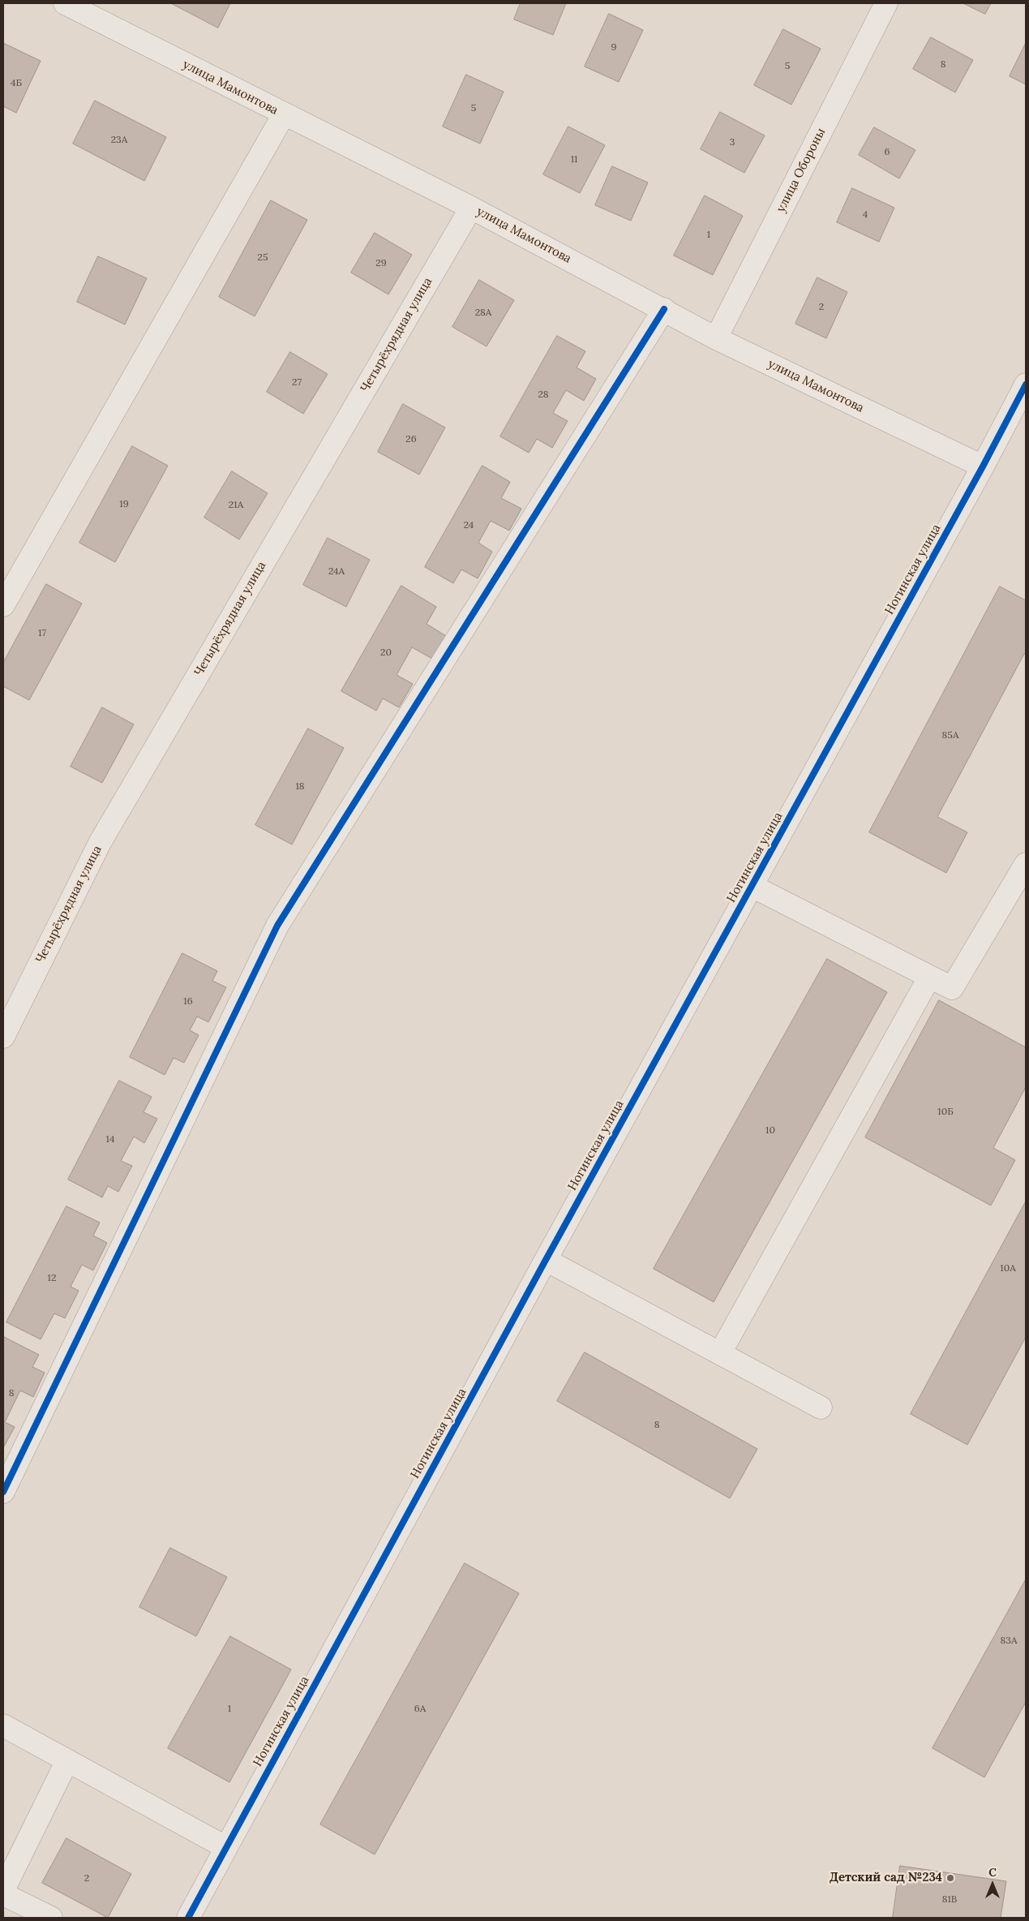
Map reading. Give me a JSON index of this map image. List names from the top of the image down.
{
  "streets": {
    "street": [
      "улица Мамонтова",
      "улица Обороны",
      "Четырёхрядная улица",
      "Ногинская улица"
    ]
  },
  "crossings": [
    ["улица Мамонтова", "улица Обороны"],
    ["улица Мамонтова", "Четырёхрядная улица"],
    ["улица Мамонтова", "Ногинская улица"]
  ],
  "places": ["Детский сад №234"],
  "house_numbers": [
    "9",
    "8",
    "5",
    "4Б",
    "5",
    "23А",
    "3",
    "6",
    "11",
    "4",
    "1",
    "25",
    "29",
    "2",
    "28А",
    "27",
    "28",
    "26",
    "19",
    "21А",
    "24",
    "24А",
    "17",
    "20",
    "85А",
    "18",
    "16",
    "10Б",
    "10",
    "14",
    "10А",
    "12",
    "8",
    "8",
    "83А",
    "1",
    "6А",
    "2",
    "81В"
  ],
  "north": "top"
}
